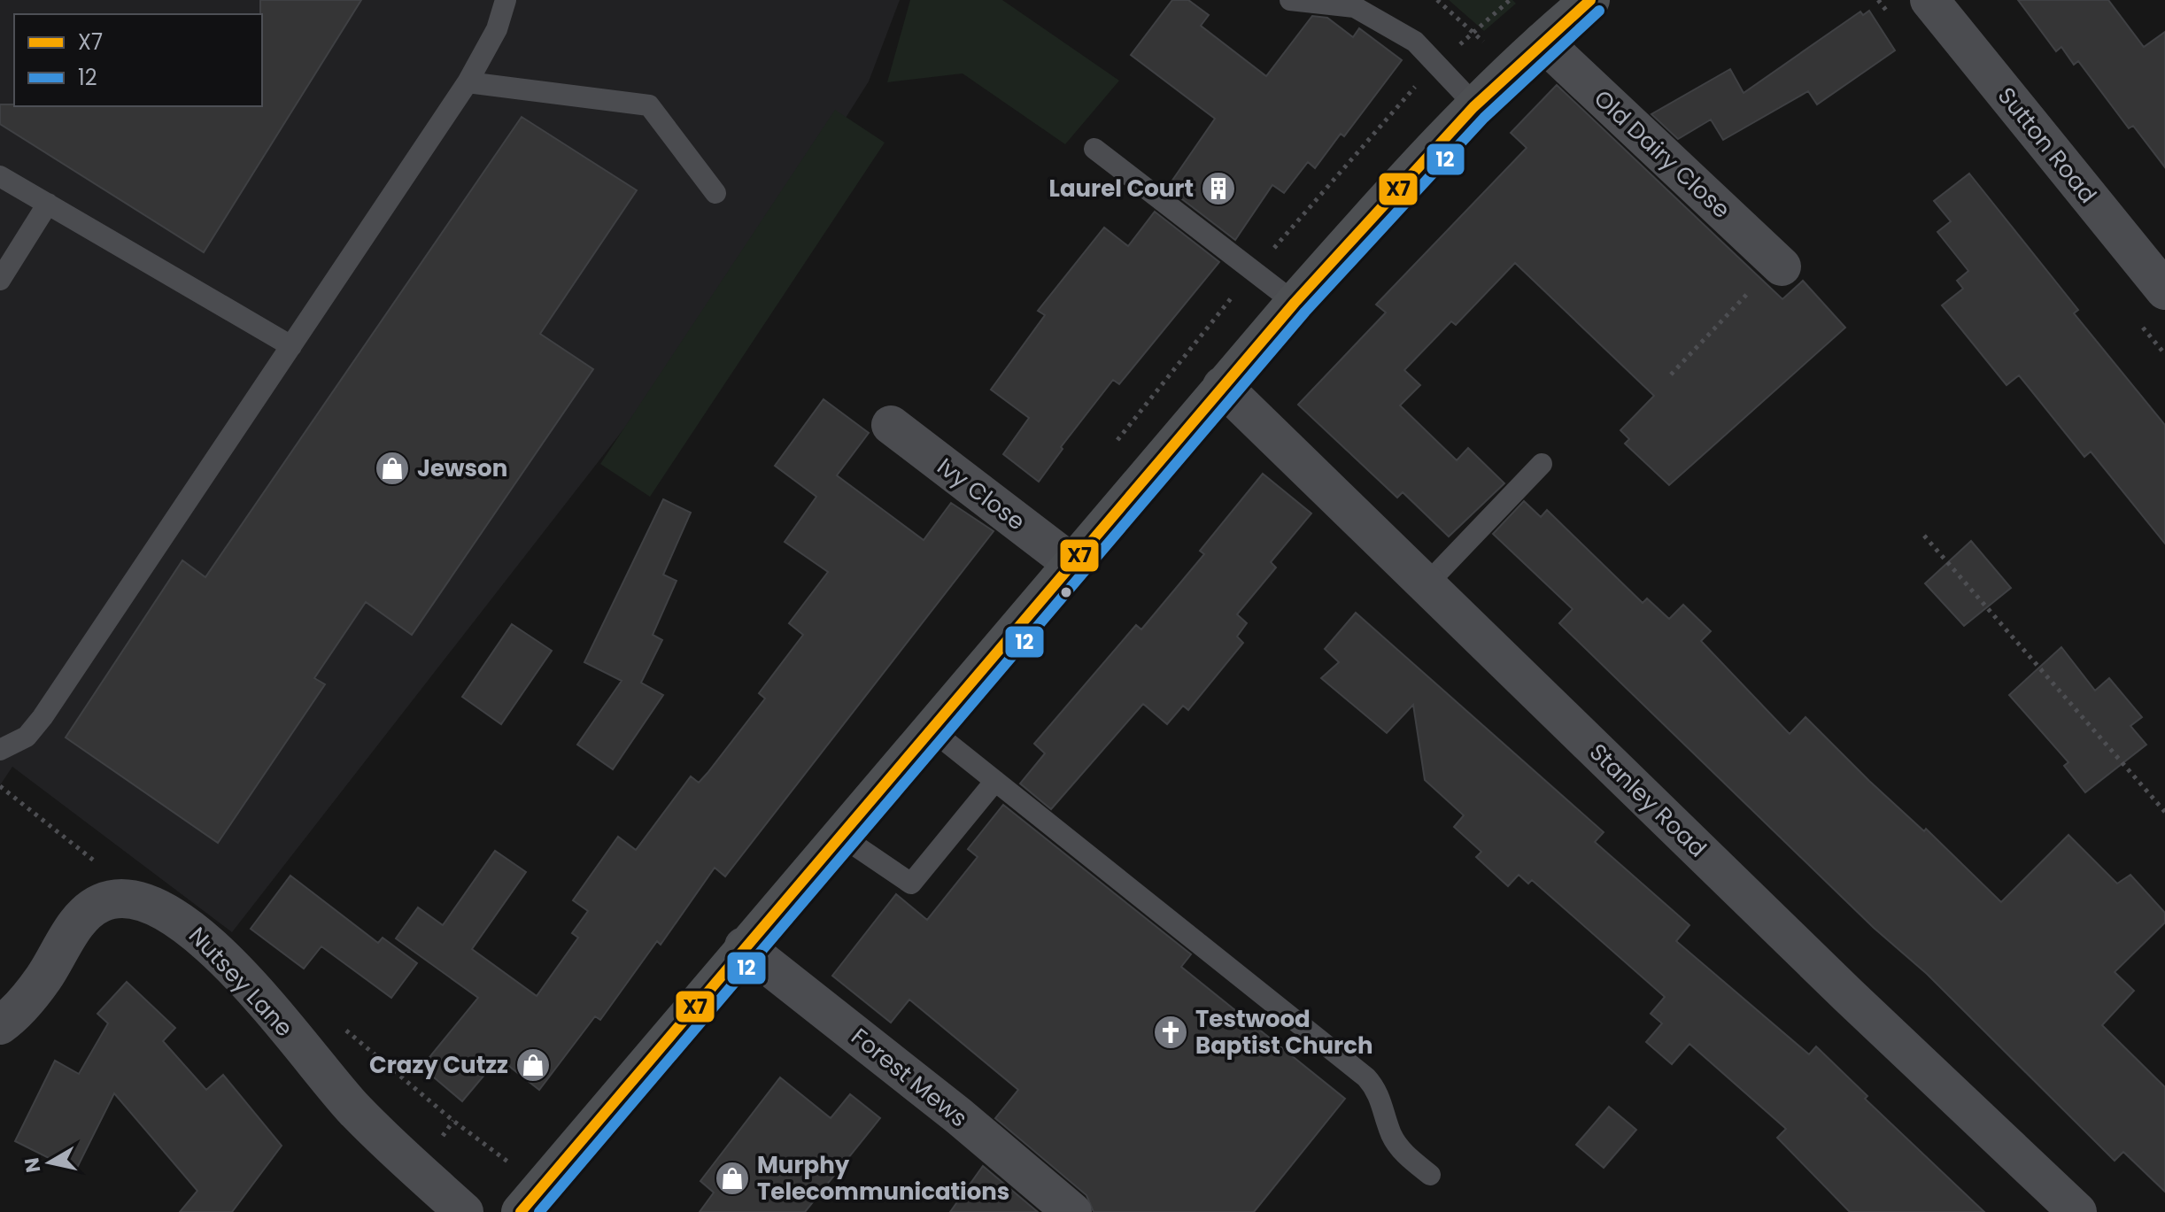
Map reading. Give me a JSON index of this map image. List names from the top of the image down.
{
  "streets": {
    "street": [
      "Sutton Road",
      "Old Dairy Close",
      "Ivy Close",
      "Stanley Road",
      "Nutsey Lane",
      "Forest Mews"
    ]
  },
  "places": {
    "building": ["Laurel Court"],
    "shop": ["Jewson", "Crazy Cutzz", "Murphy Telecommunications"],
    "church": ["Testwood Baptist Church"]
  },
  "lines": ["transit line X7", "transit line 12"],
  "legend": ["X7", "12"],
  "north": "left"
}
